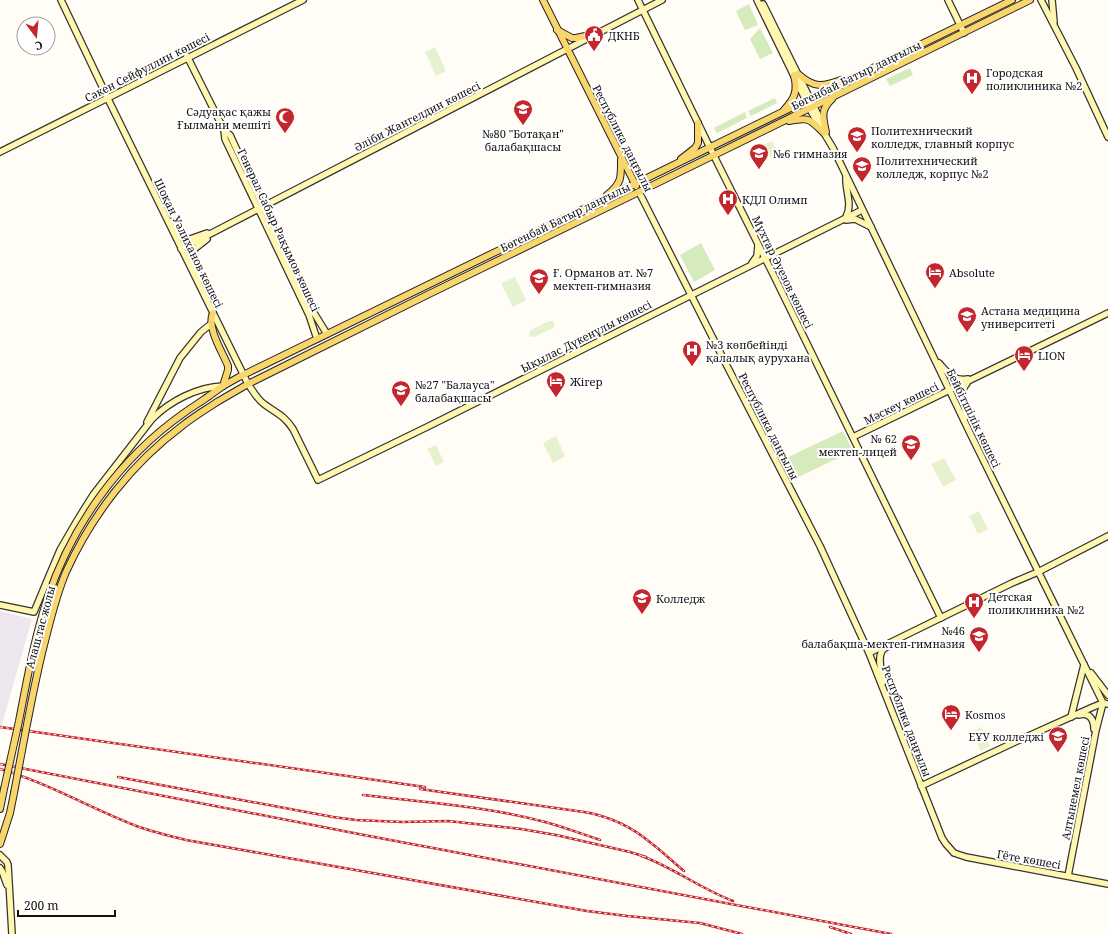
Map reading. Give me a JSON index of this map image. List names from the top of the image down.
{
  "streets": {
    "main road": ["Бөгенбай Батыр даңғылы", "Республика даңғылы", "Алаш тас жолы"],
    "street": [
      "Сәкен Сейфуллин көшесі",
      "Әліби Жангелдин көшесі",
      "Генерал Сабыр Рақымов көшесі",
      "Шоқан Уәлиханов көшесі",
      "Мұхтар Әуезов көшесі",
      "Ықылас Дүкенұлы көшесі",
      "Мәскеу көшесі",
      "Бейбітшілік көшесі",
      "Алтынемел көшесі",
      "Гёте көшесі"
    ]
  },
  "crossings": [
    ["Сәкен Сейфуллин көшесі", "Генерал Сабыр Рақымов көшесі"],
    ["Сәкен Сейфуллин көшесі", "Шоқан Уәлиханов көшесі"],
    ["Бөгенбай Батыр даңғылы", "Республика даңғылы"],
    ["Бөгенбай Батыр даңғылы", "Генерал Сабыр Рақымов көшесі"],
    ["Бөгенбай Батыр даңғылы", "Шоқан Уәлиханов көшесі"],
    ["Бөгенбай Батыр даңғылы", "Мұхтар Әуезов көшесі"],
    ["Бөгенбай Батыр даңғылы", "Бейбітшілік көшесі"],
    ["Бөгенбай Батыр даңғылы", "Алаш тас жолы"],
    ["Әліби Жангелдин көшесі", "Республика даңғылы"],
    ["Әліби Жангелдин көшесі", "Генерал Сабыр Рақымов көшесі"],
    ["Әліби Жангелдин көшесі", "Шоқан Уәлиханов көшесі"],
    ["Әліби Жангелдин көшесі", "Мұхтар Әуезов көшесі"],
    ["Республика даңғылы", "Ықылас Дүкенұлы көшесі"],
    ["Республика даңғылы", "Гёте көшесі"],
    ["Шоқан Уәлиханов көшесі", "Ықылас Дүкенұлы көшесі"],
    ["Мұхтар Әуезов көшесі", "Ықылас Дүкенұлы көшесі"],
    ["Мұхтар Әуезов көшесі", "Мәскеу көшесі"],
    ["Ықылас Дүкенұлы көшесі", "Бейбітшілік көшесі"],
    ["Мәскеу көшесі", "Бейбітшілік көшесі"],
    ["Бейбітшілік көшесі", "Алтынемел көшесі"],
    ["Алтынемел көшесі", "Гёте көшесі"]
  ],
  "places": {
    "public building": ["ДКНБ"],
    "hospital": [
      "Городская поликлиника №2",
      "КДЛ Олимп",
      "№3 көпбейінді қалалық аурухана",
      "Детская поликлиника №2"
    ],
    "school or university": [
      "№80 \"Ботақан\" балабақшасы",
      "Политехнический колледж, главный корпус",
      "№6 гимназия",
      "Политехнический колледж, корпус №2",
      "Ғ. Орманов ат. №7 мектеп-гимназия",
      "Астана медицина университеті",
      "№27 \"Балауса\" балабақшасы",
      "№ 62 мектеп-лицей",
      "Колледж",
      "№46 балабақша-мектеп-гимназия",
      "ЕҰУ колледжі"
    ],
    "mosque": ["Сәдуақас қажы Ғылмани мешіті"],
    "hotel": [
      "Absolute",
      "LION",
      "Жiгер",
      "Kosmos"
    ]
  },
  "scale_bar": "200 m",
  "north": "bottom"
}
